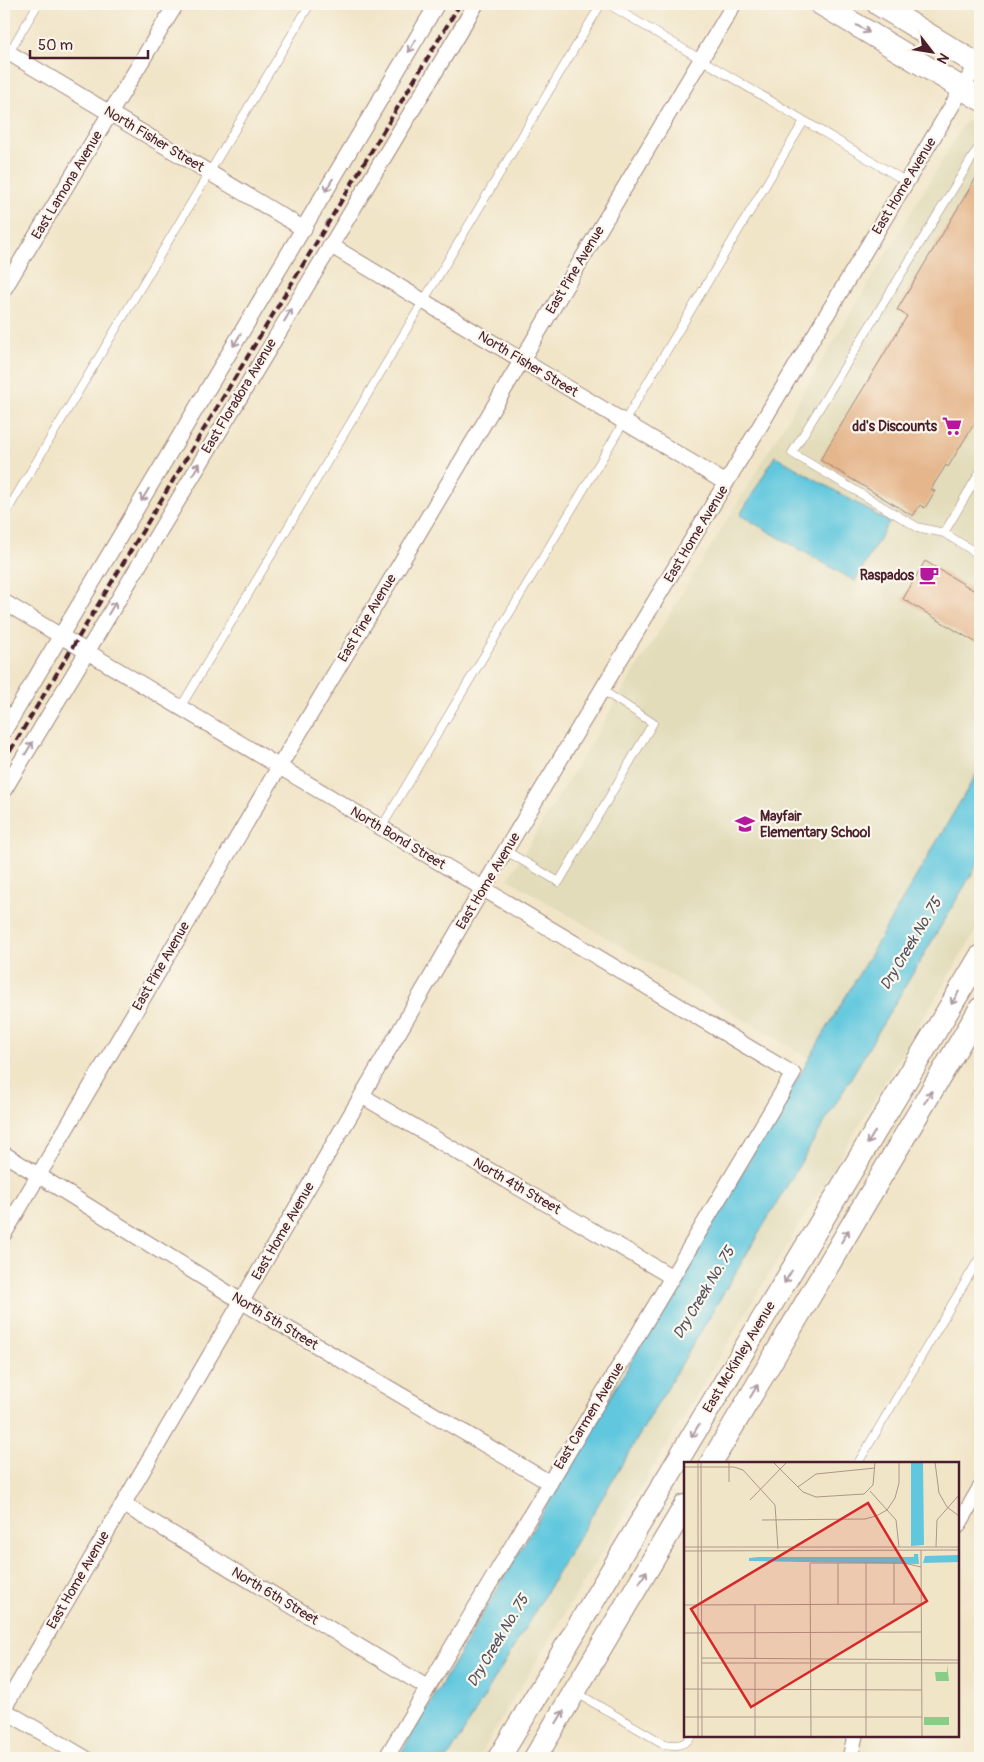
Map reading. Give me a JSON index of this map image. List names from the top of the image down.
{
  "streets": {
    "main road": ["East McKinley Avenue"],
    "street": [
      "North Fisher Street",
      "East Lamona Avenue",
      "East Home Avenue",
      "East Pine Avenue",
      "East Floradora Avenue",
      "North Bond Street",
      "North 4th Street",
      "North 5th Street",
      "East Carmen Avenue",
      "North 6th Street"
    ]
  },
  "crossings": [
    ["North Fisher Street", "East Lamona Avenue"],
    ["North Fisher Street", "East Home Avenue"],
    ["North Fisher Street", "East Pine Avenue"],
    ["North Fisher Street", "East Floradora Avenue"],
    ["East Home Avenue", "North Bond Street"],
    ["East Home Avenue", "North 4th Street"],
    ["East Home Avenue", "North 5th Street"],
    ["East Home Avenue", "North 6th Street"],
    ["East Pine Avenue", "North Bond Street"],
    ["East Pine Avenue", "North 5th Street"],
    ["East Floradora Avenue", "North Bond Street"],
    ["North Bond Street", "East Carmen Avenue"],
    ["North 4th Street", "East Carmen Avenue"],
    ["North 5th Street", "East Carmen Avenue"],
    ["East Carmen Avenue", "North 6th Street"]
  ],
  "water": ["Dry Creek No. 75"],
  "places": {
    "supermarket": ["dd's Discounts"],
    "cafe": ["Raspados"],
    "school or university": ["Mayfair Elementary School"]
  },
  "scale_bar": "50 m",
  "north": "bottom right"
}
